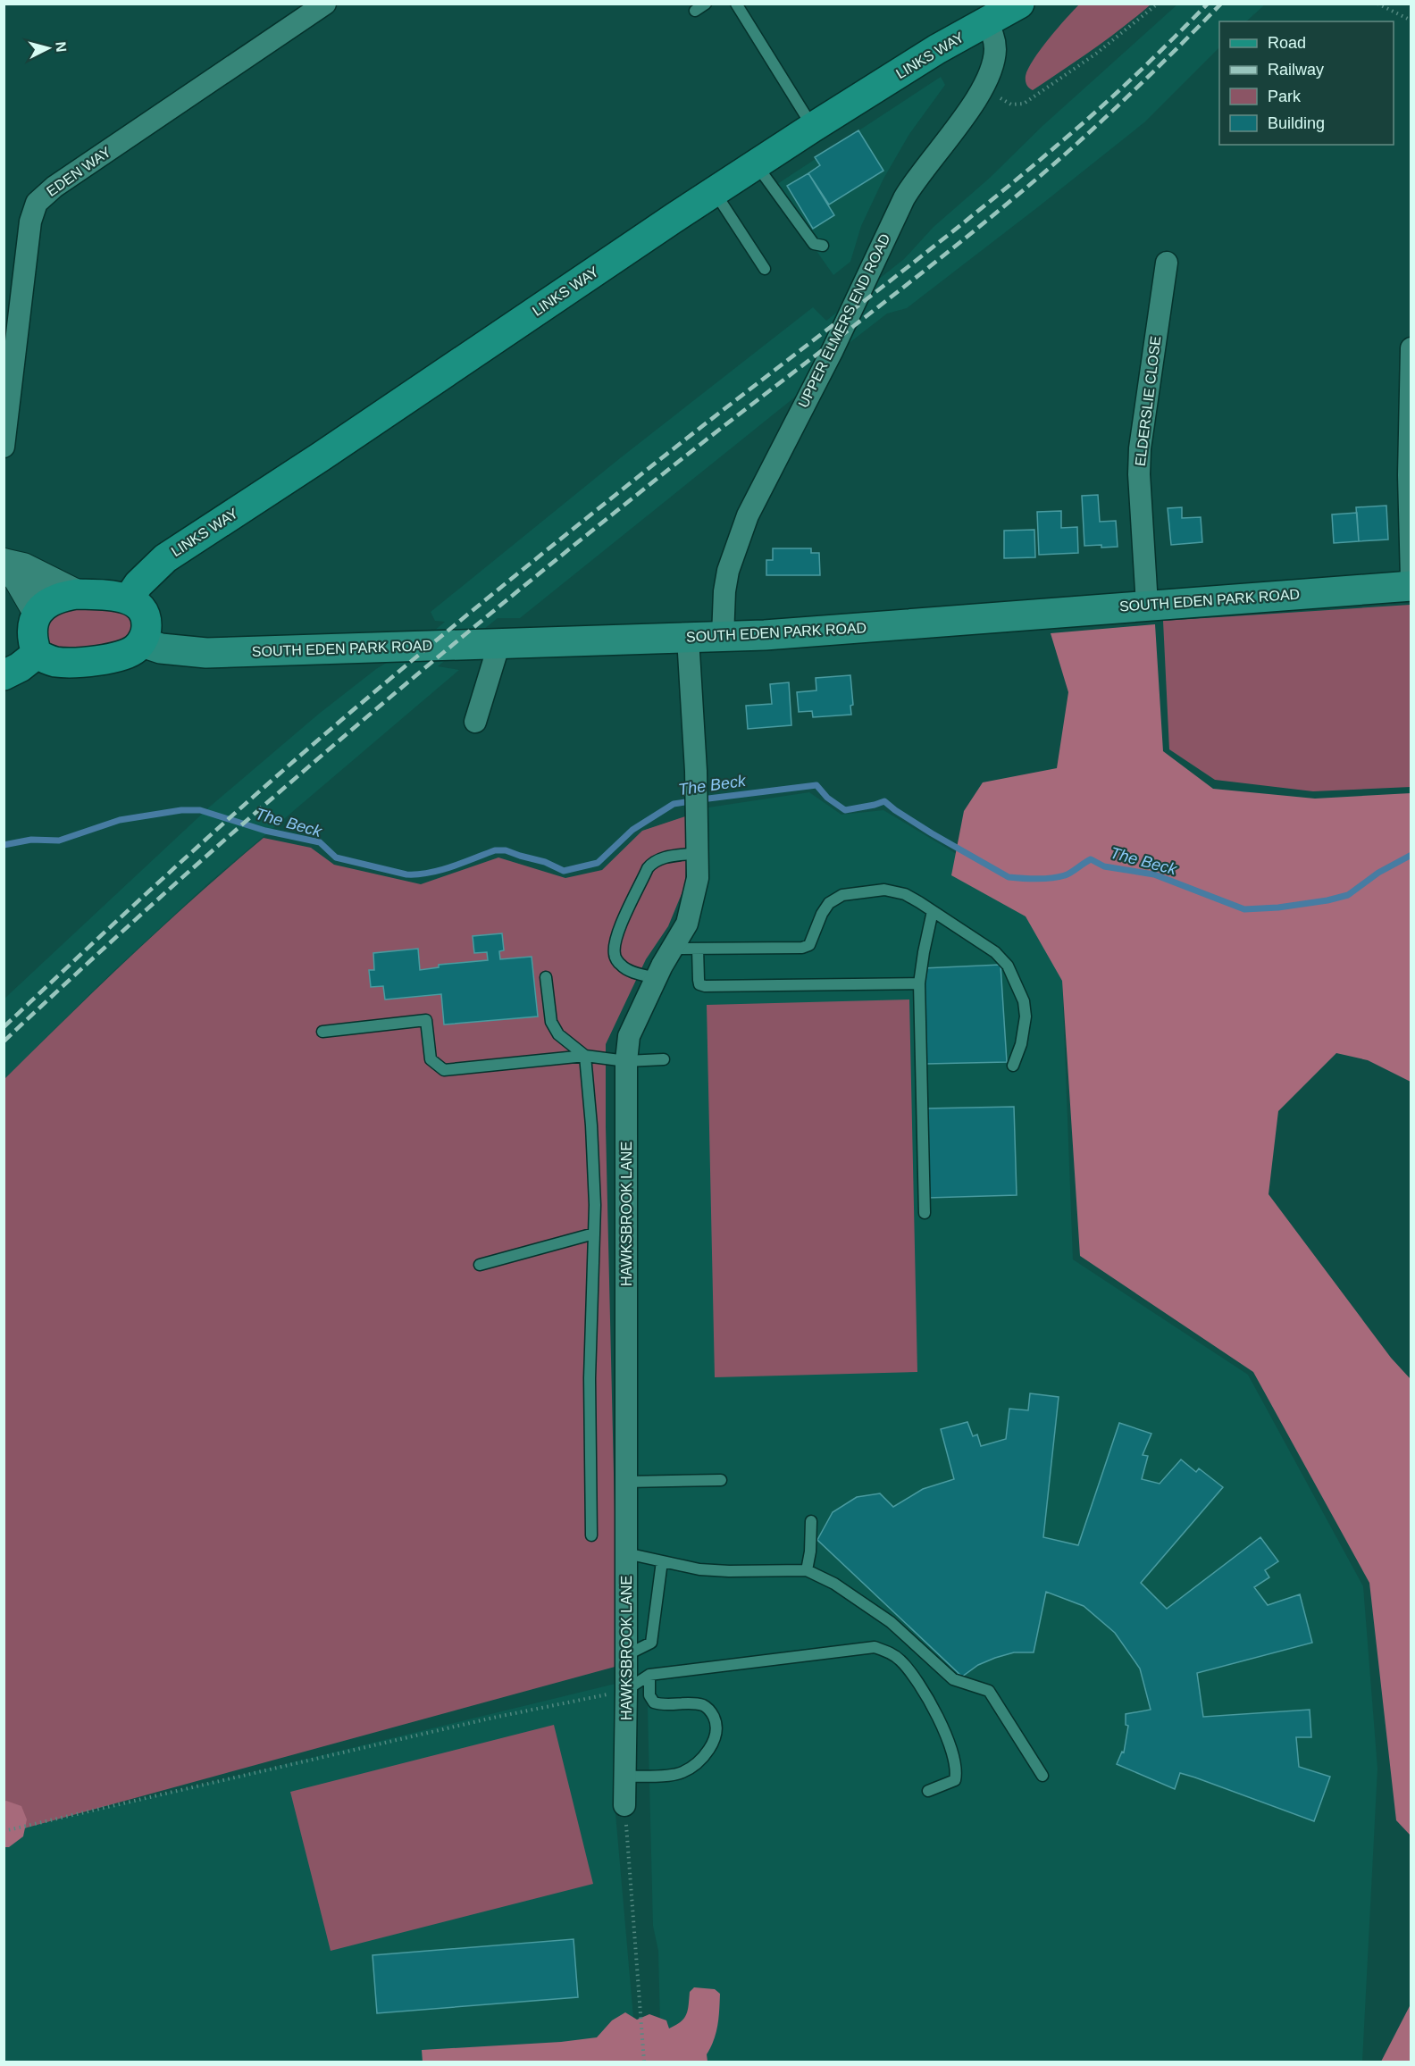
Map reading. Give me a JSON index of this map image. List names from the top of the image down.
{
  "streets": {
    "main road": ["LINKS WAY", "SOUTH EDEN PARK ROAD"],
    "street": [
      "EDEN WAY",
      "UPPER ELMERS END ROAD",
      "ELDERSLIE CLOSE",
      "HAWKSBROOK LANE"
    ]
  },
  "crossings": [
    ["LINKS WAY", "UPPER ELMERS END ROAD"],
    ["LINKS WAY", "SOUTH EDEN PARK ROAD"],
    ["UPPER ELMERS END ROAD", "SOUTH EDEN PARK ROAD"],
    ["ELDERSLIE CLOSE", "SOUTH EDEN PARK ROAD"],
    ["SOUTH EDEN PARK ROAD", "HAWKSBROOK LANE"]
  ],
  "water": ["The Beck"],
  "legend": [
    "Road",
    "Railway",
    "Park",
    "Building"
  ],
  "north": "right"
}
